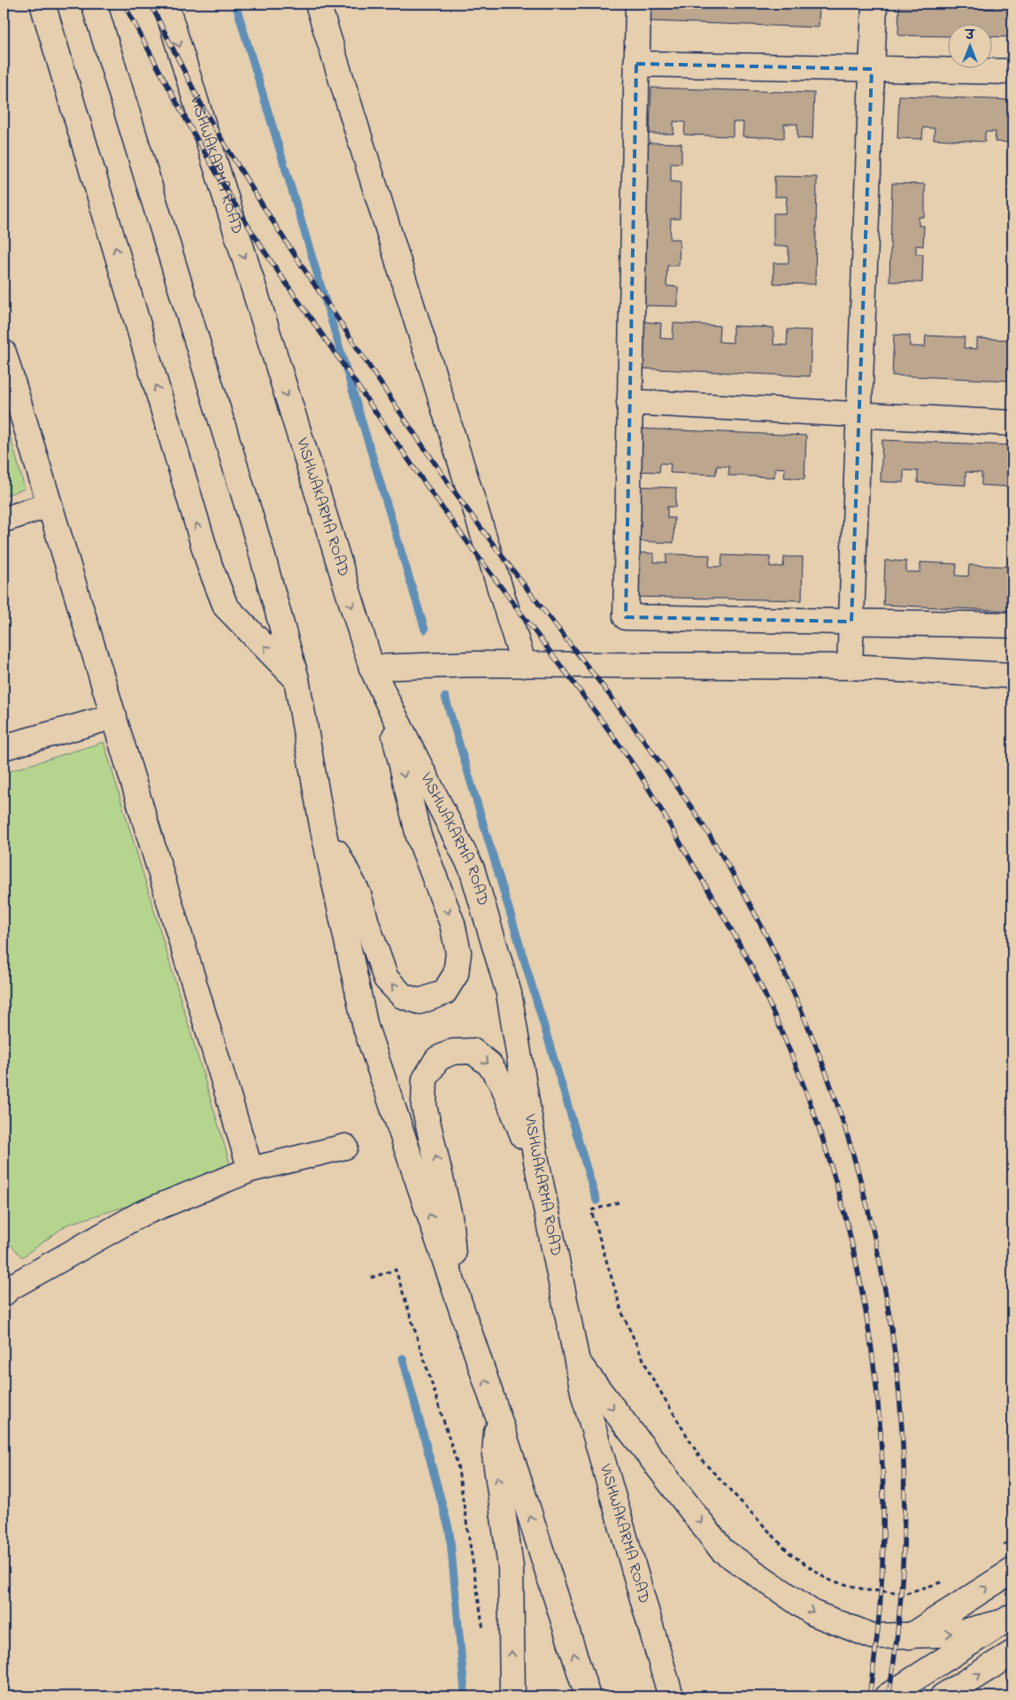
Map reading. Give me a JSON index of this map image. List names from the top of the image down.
{
  "streets": {
    "street": ["VISHWAKARMA ROAD"]
  },
  "north": "top"
}
